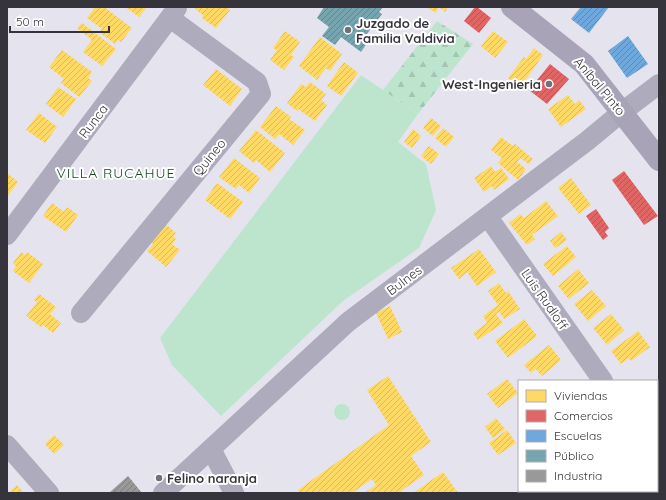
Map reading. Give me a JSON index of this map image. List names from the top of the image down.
{
  "streets": {
    "main road": ["Aníbal Pinto"],
    "street": [
      "Runca",
      "Quineo",
      "Bulnes",
      "Luis Rudloff"
    ]
  },
  "crossings": [
    ["Aníbal Pinto", "Bulnes"],
    ["Runca", "Quineo"],
    ["Bulnes", "Luis Rudloff"]
  ],
  "districts": ["VILLA RUCAHUE"],
  "places": ["Juzgado de Familia Valdivia", "West-Ingenieria", "Felino naranja"],
  "legend": [
    "Viviendas",
    "Comercios",
    "Escuelas",
    "Público",
    "Industria"
  ],
  "scale_bar": "50 m"
}
